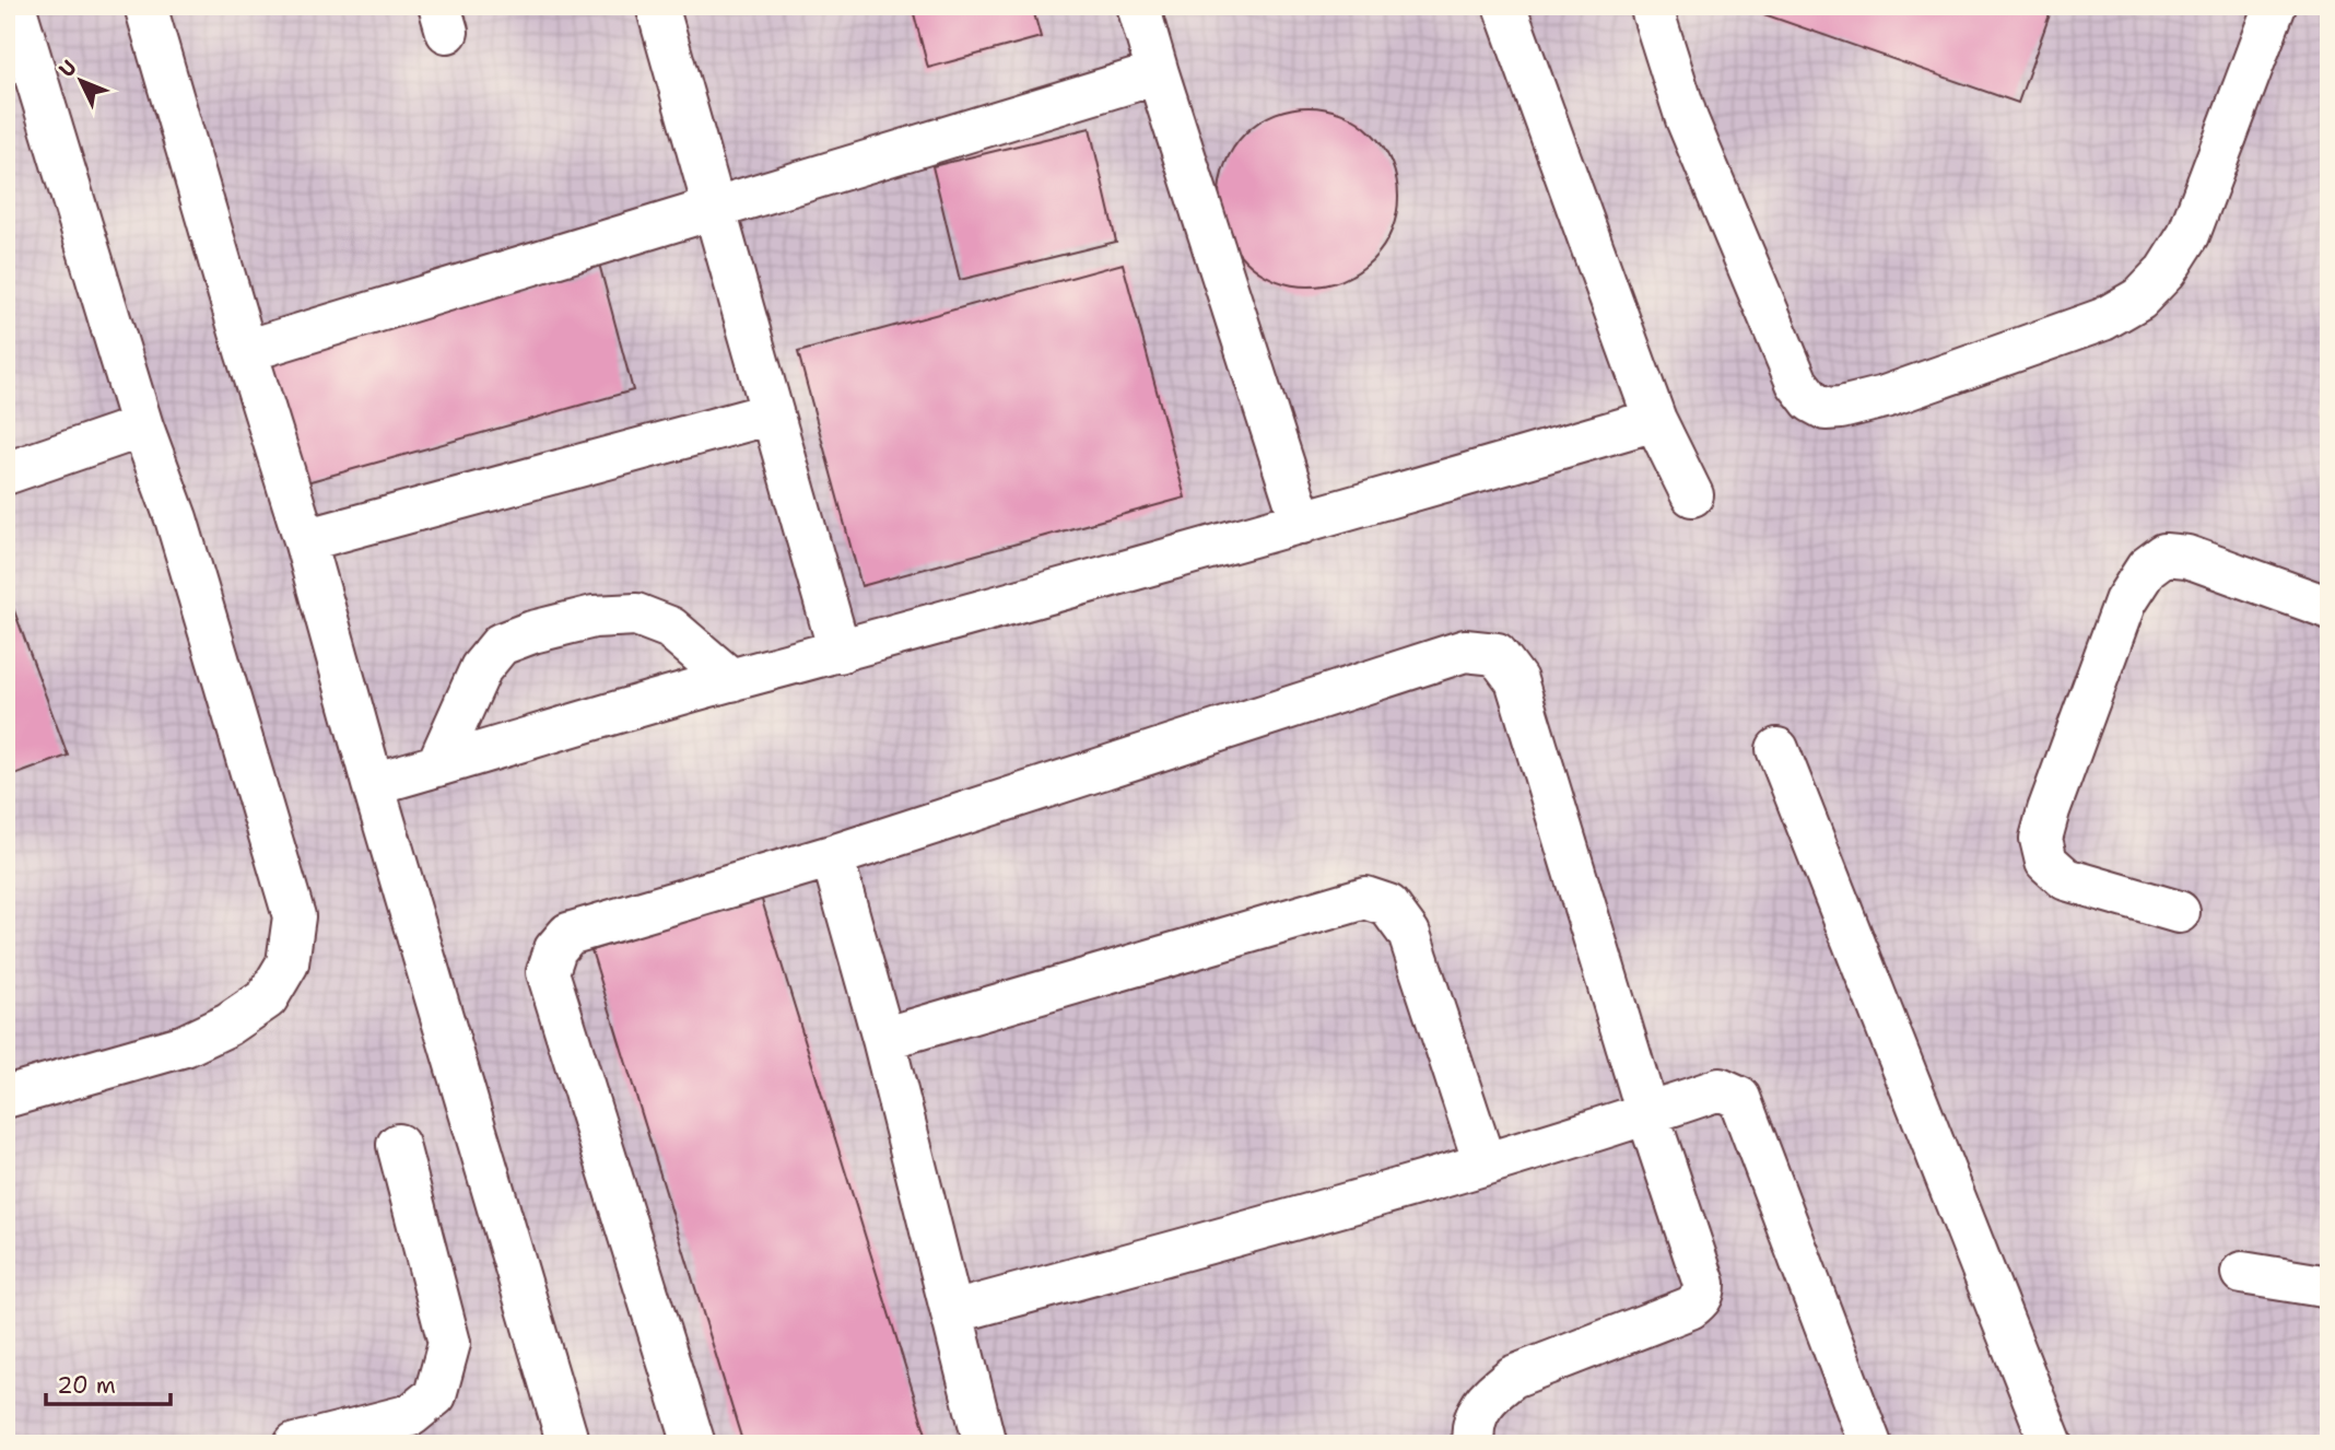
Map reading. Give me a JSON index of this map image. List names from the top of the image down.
{
  "scale_bar": "20 m",
  "north": "top left"
}
